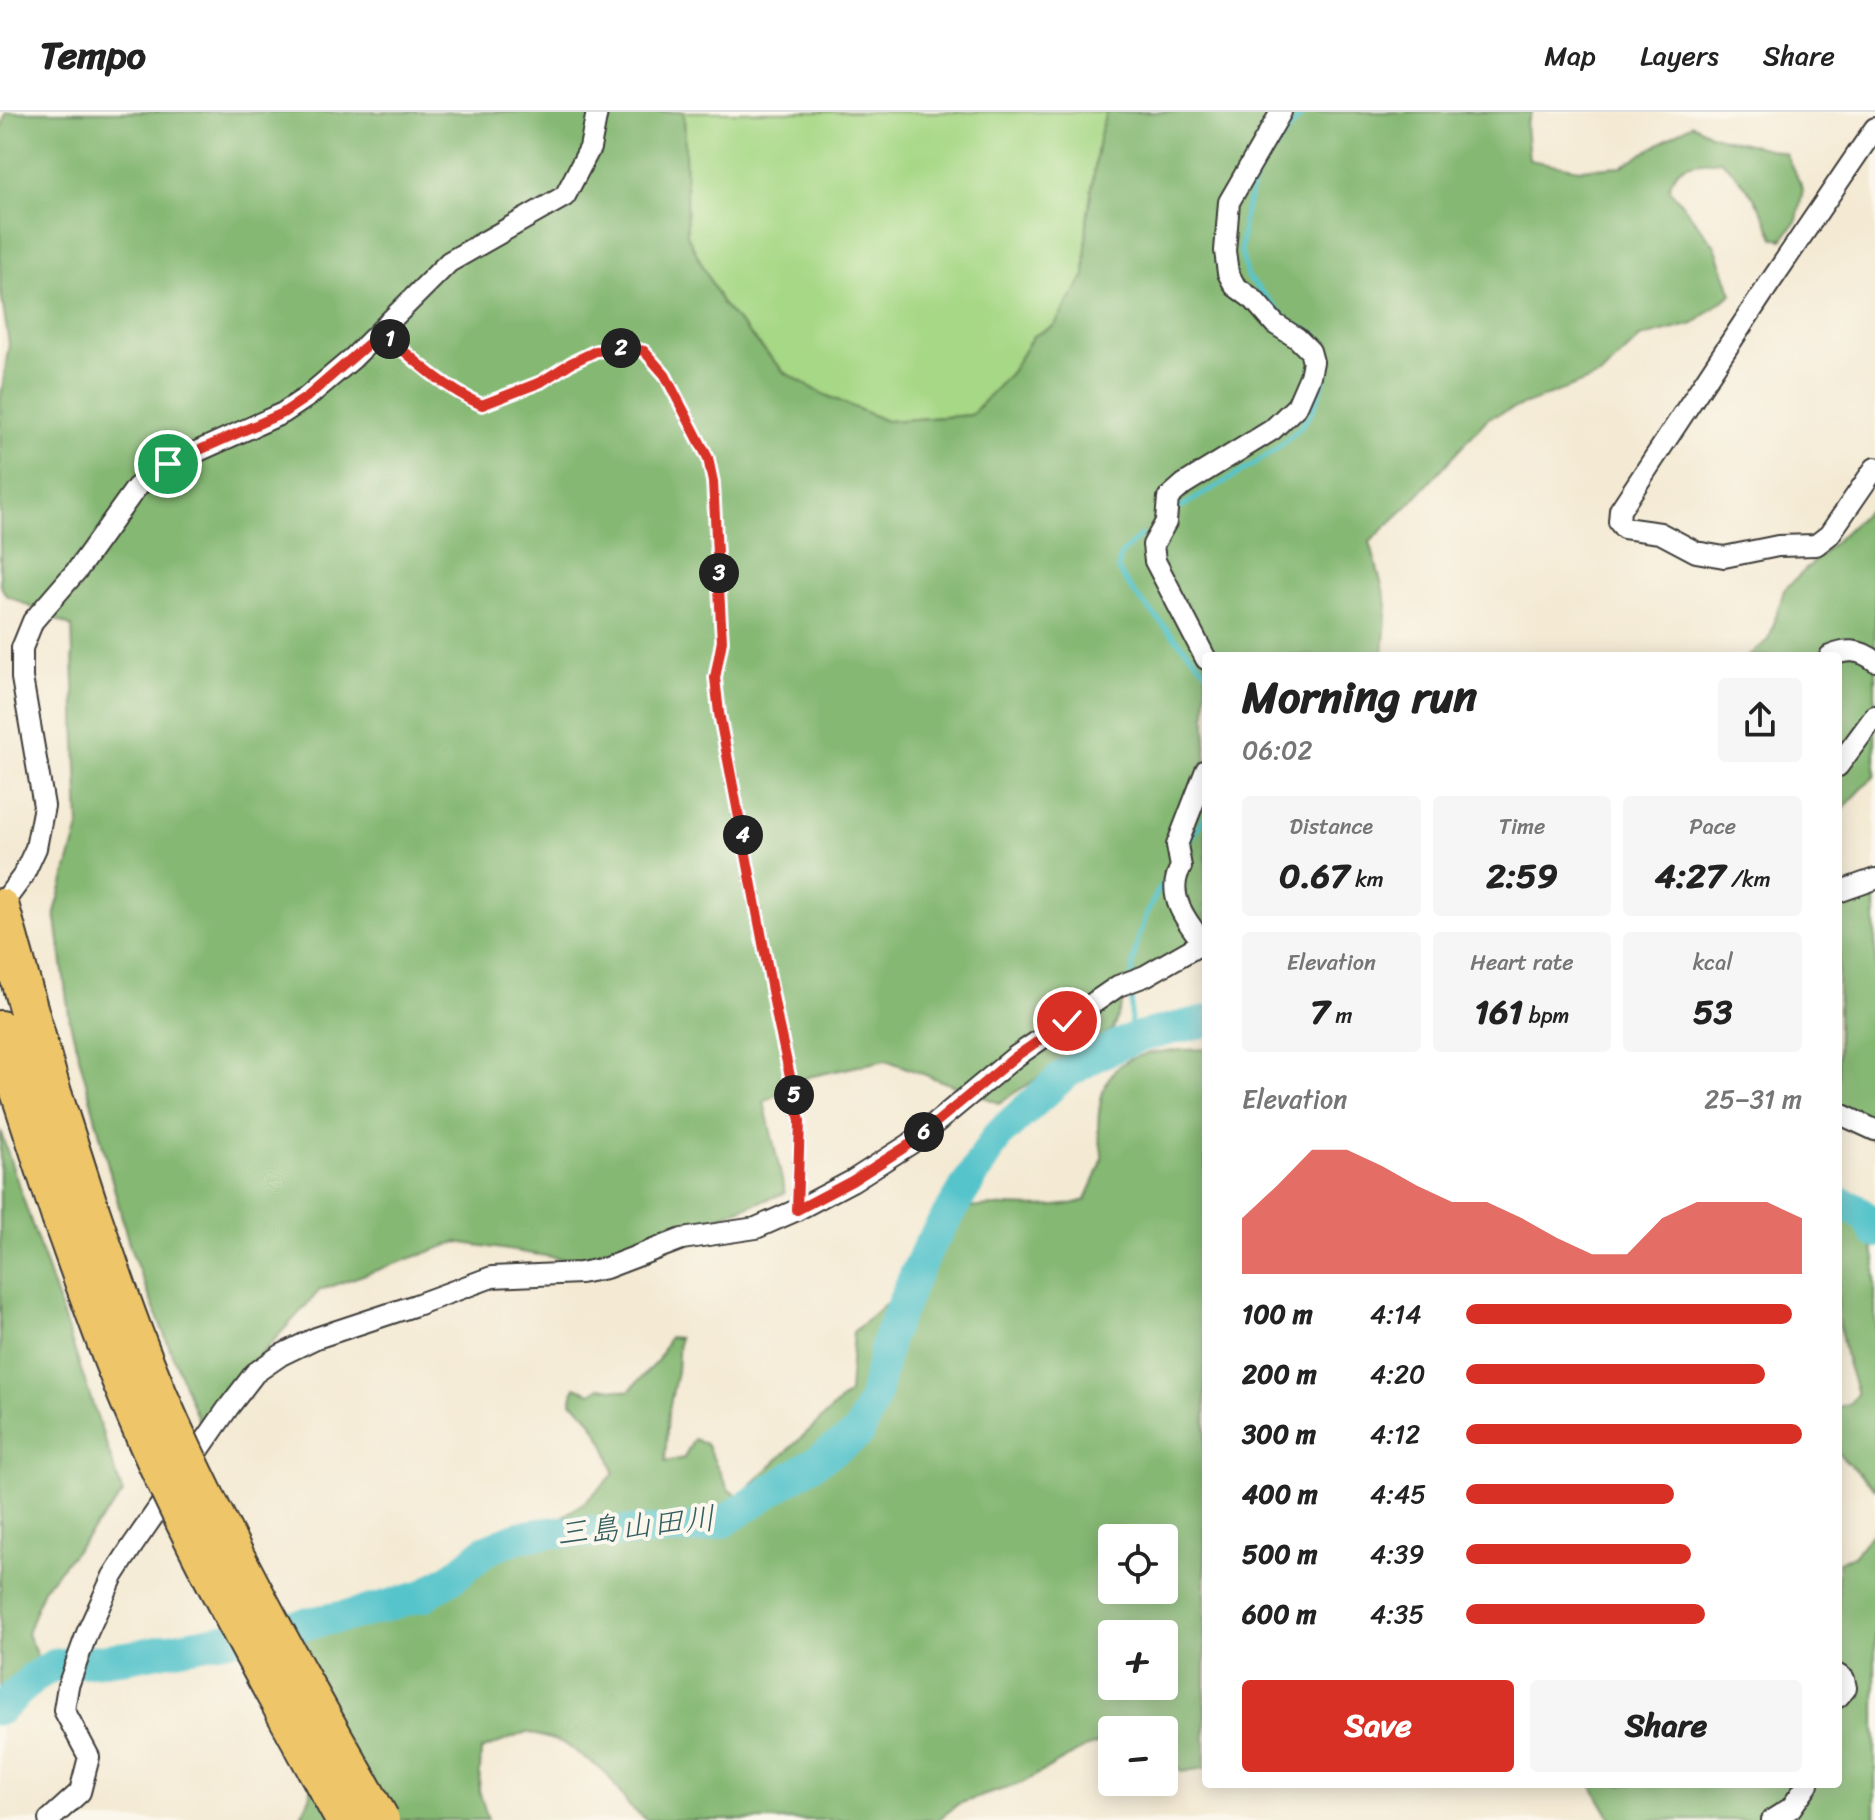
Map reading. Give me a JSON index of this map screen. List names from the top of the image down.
{
  "water": ["三島山田川"],
  "page": {
    "header": "Tempo",
    "nav": ["Map", "Layers", "Share"],
    "pins": [
      "1",
      "2",
      "3",
      "4",
      "5",
      "6"
    ],
    "heading": ["Morning run", "06:02"],
    "stats": [
      ["Distance", "0.67 km"],
      ["Time", "2:59"],
      ["Pace", "4:27 /km"],
      ["Elevation", "7 m"],
      ["Heart rate", "161 bpm"],
      ["kcal", "53"]
    ],
    "chart": ["Elevation", "25–31 m"],
    "list": [
      {
        "name": "100 m",
        "note": "4:14"
      },
      {
        "name": "200 m",
        "note": "4:20"
      },
      {
        "name": "300 m",
        "note": "4:12"
      },
      {
        "name": "400 m",
        "note": "4:45"
      },
      {
        "name": "500 m",
        "note": "4:39"
      },
      {
        "name": "600 m",
        "note": "4:35"
      }
    ],
    "map_buttons": ["+", "−"],
    "buttons": ["Save", "Share"]
  }
}
